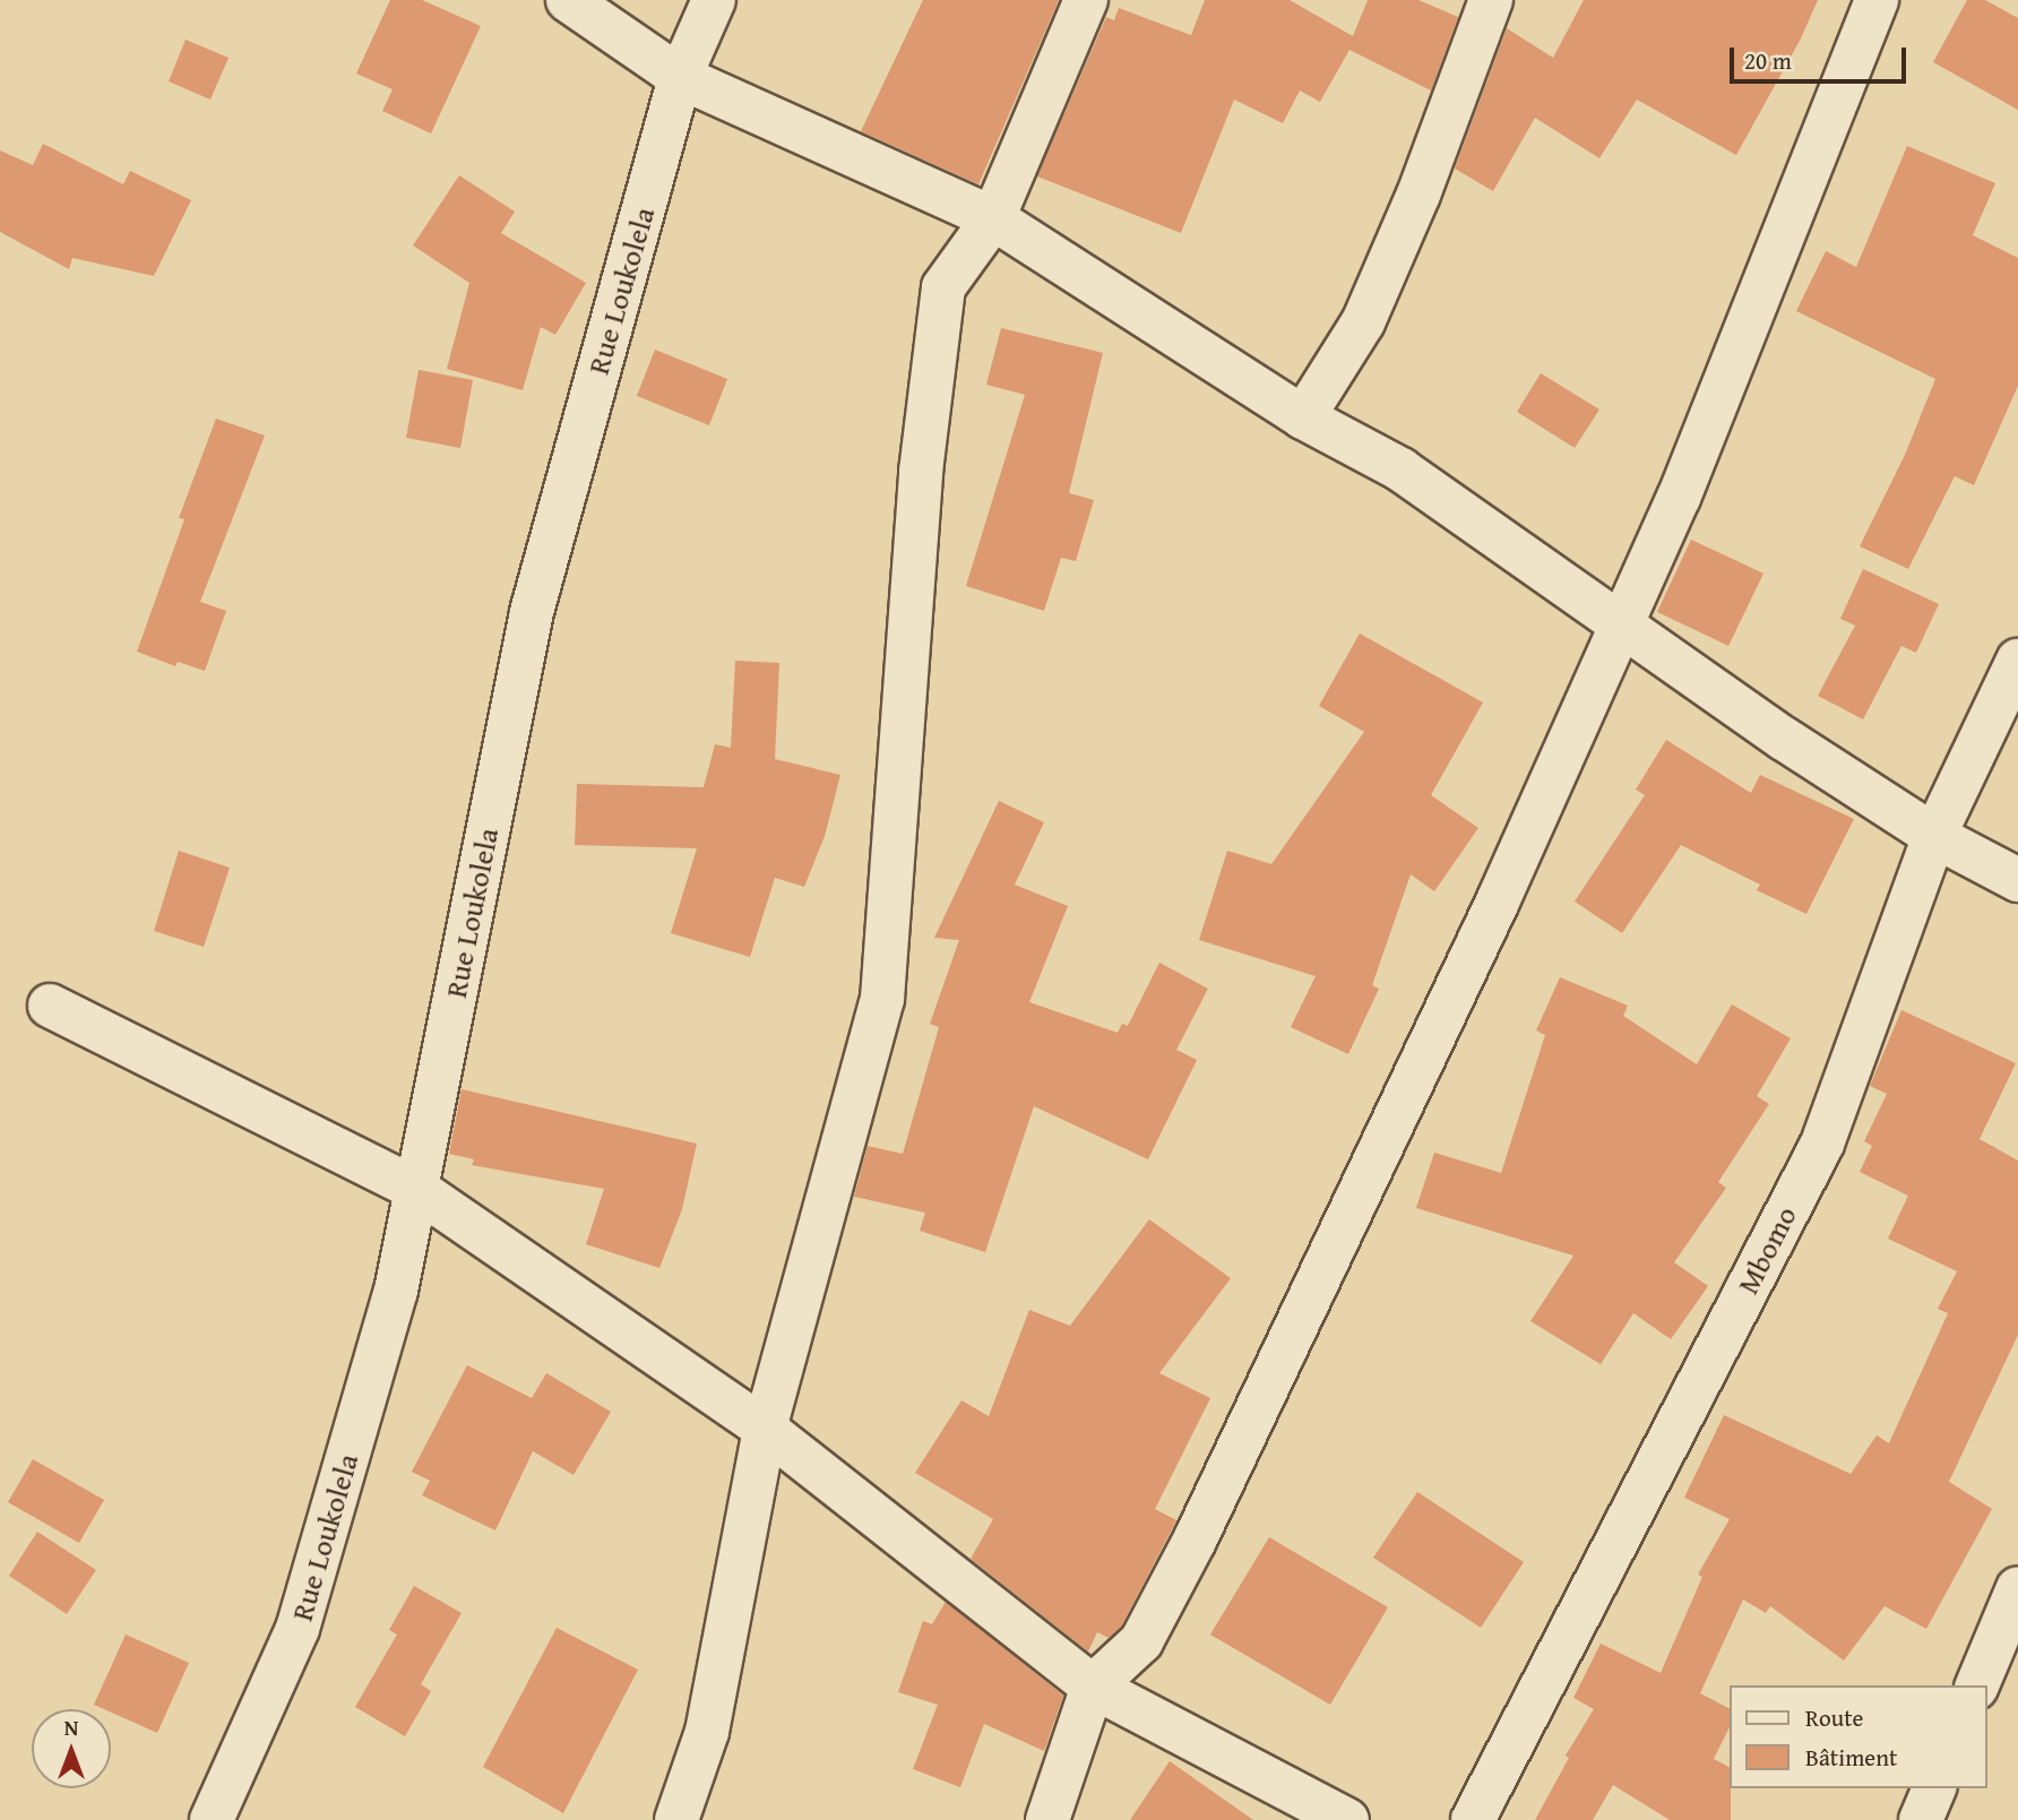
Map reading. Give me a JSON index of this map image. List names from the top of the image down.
{
  "streets": {
    "street": ["Rue Loukolela", "Mbomo"]
  },
  "legend": ["Route", "Bâtiment"],
  "scale_bar": "20 m",
  "north": "top"
}
